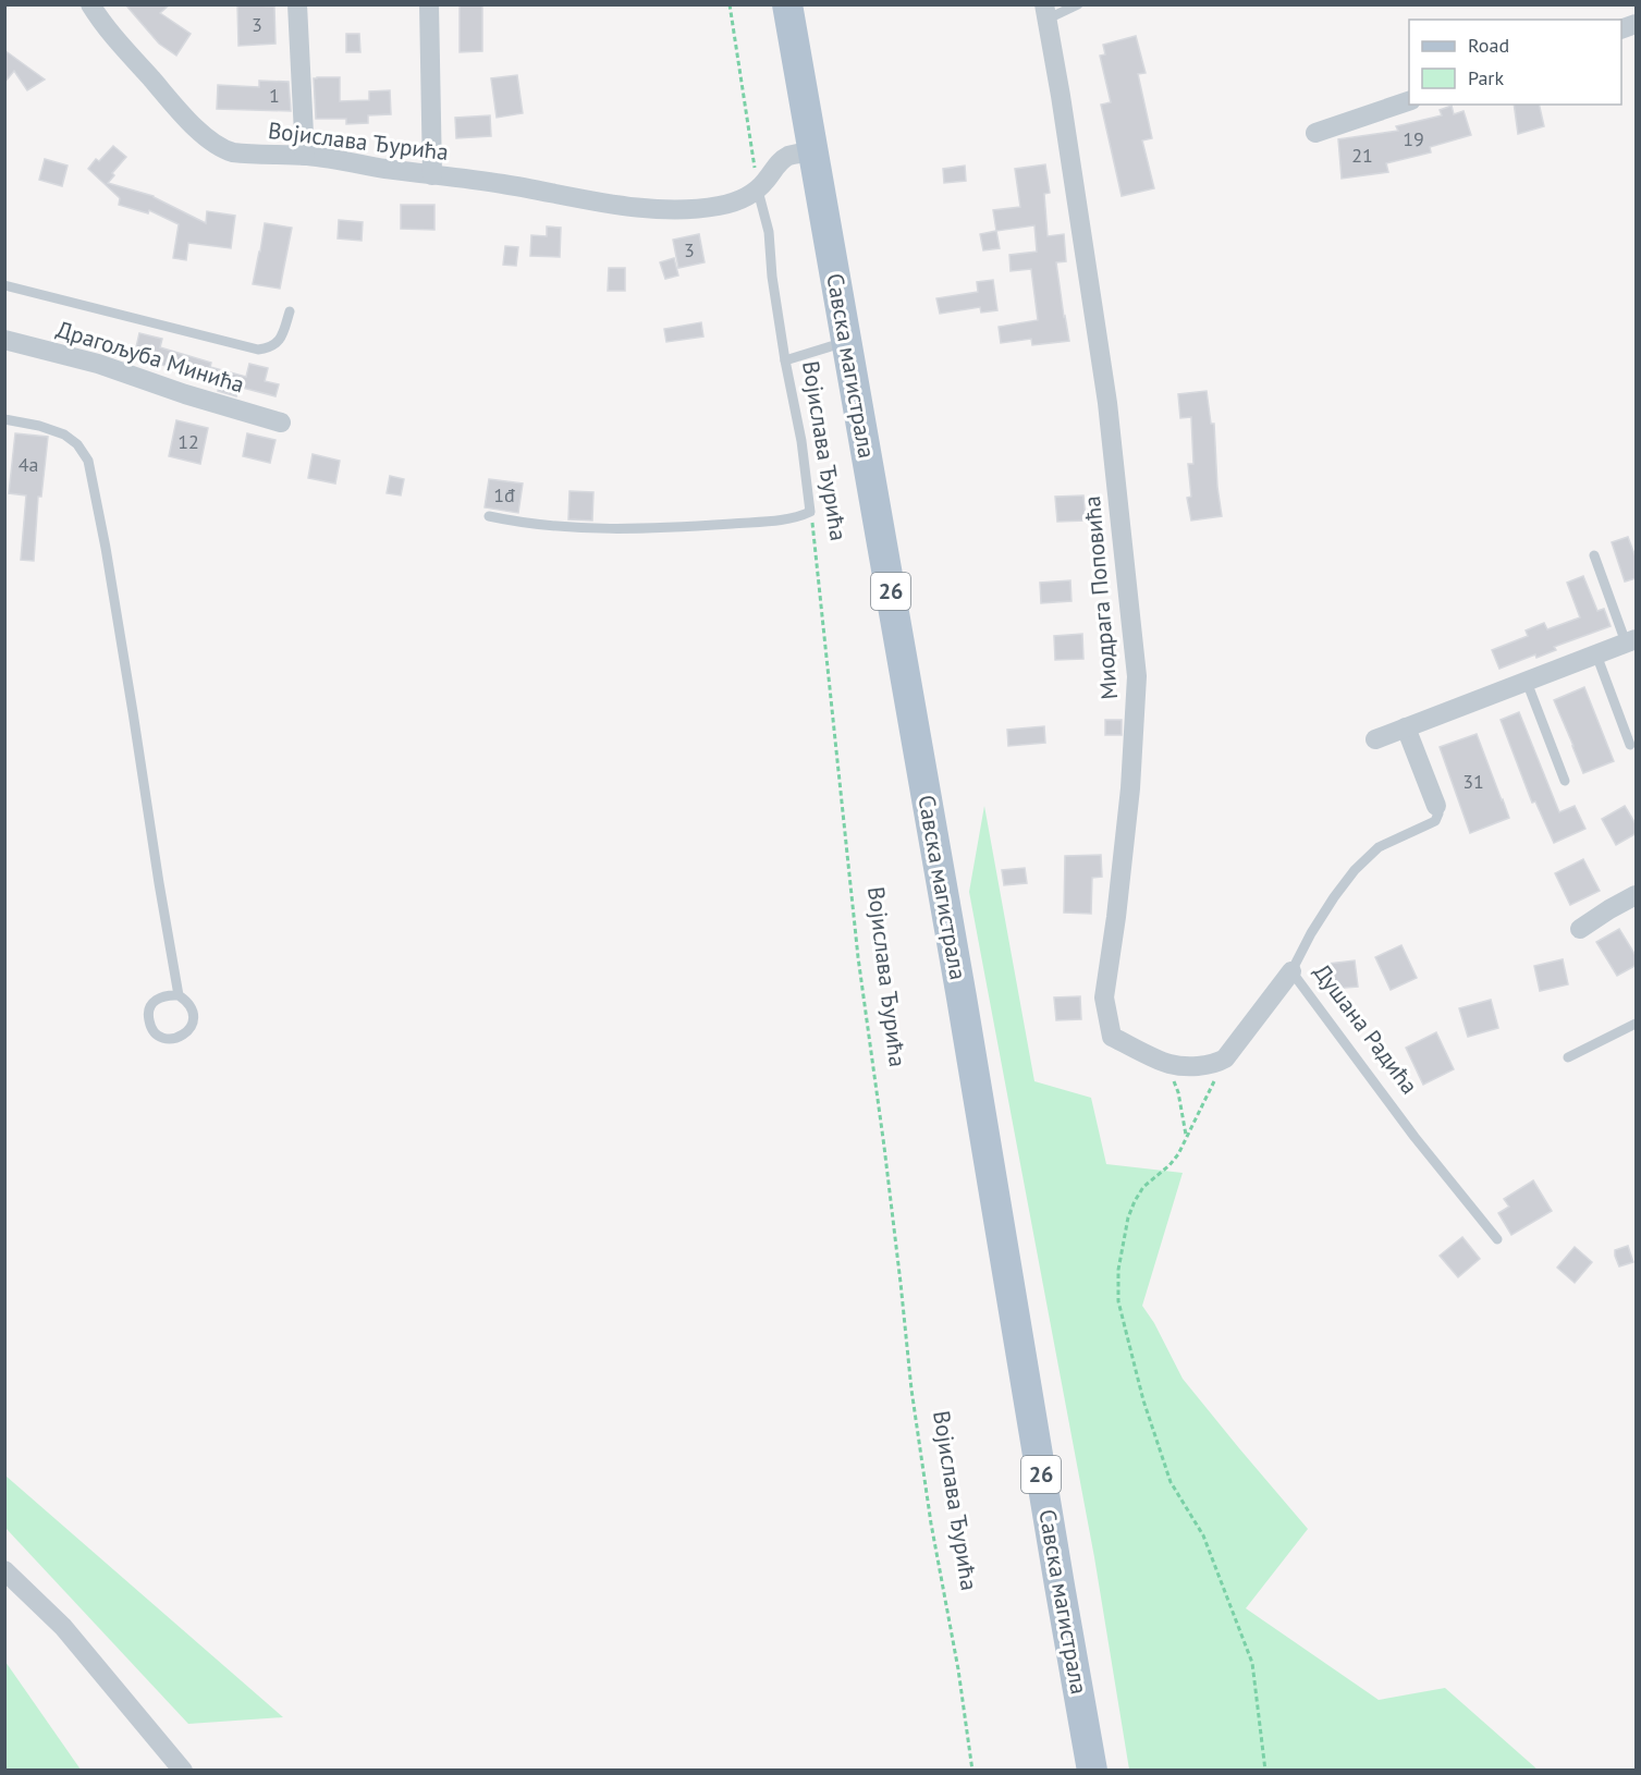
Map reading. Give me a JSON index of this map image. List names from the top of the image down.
{
  "streets": {
    "main road": ["Савска магистрала", "26"],
    "street": [
      "Војислава Ђурића",
      "Драгољуба Минића",
      "Миодрага Поповића",
      "Душана Радића"
    ]
  },
  "house_numbers": [
    "3",
    "1",
    "19",
    "21",
    "3",
    "12",
    "4a",
    "1đ",
    "31"
  ],
  "legend": ["Road", "Park"]
}
